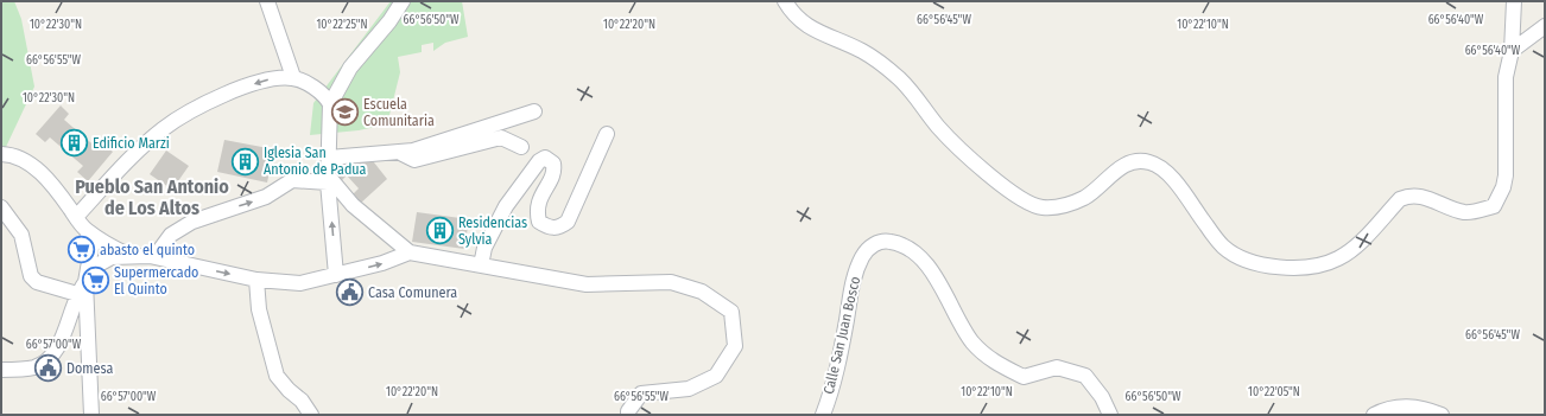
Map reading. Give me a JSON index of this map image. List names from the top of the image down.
{
  "streets": {
    "street": ["Calle San Juan Bosco"]
  },
  "districts": ["Pueblo San Antonio de Los Altos"],
  "places": {
    "school or university": ["Escuela Comunitaria"],
    "building": ["Edificio Marzi", "Iglesia San Antonio de Padua", "Residencias Sylvia"],
    "supermarket": ["abasto el quinto", "Supermercado El Quinto"],
    "public building": ["Casa Comunera", "Domesa"]
  },
  "coordinates": [
    "66°56'50\"W",
    "66°56'45\"W",
    "66°56'40\"W",
    "10°22'30\"N",
    "10°22'25\"N",
    "10°22'20\"N",
    "10°22'10\"N",
    "66°56'55\"W",
    "66°57'00\"W",
    "10°22'05\"N"
  ]
}
